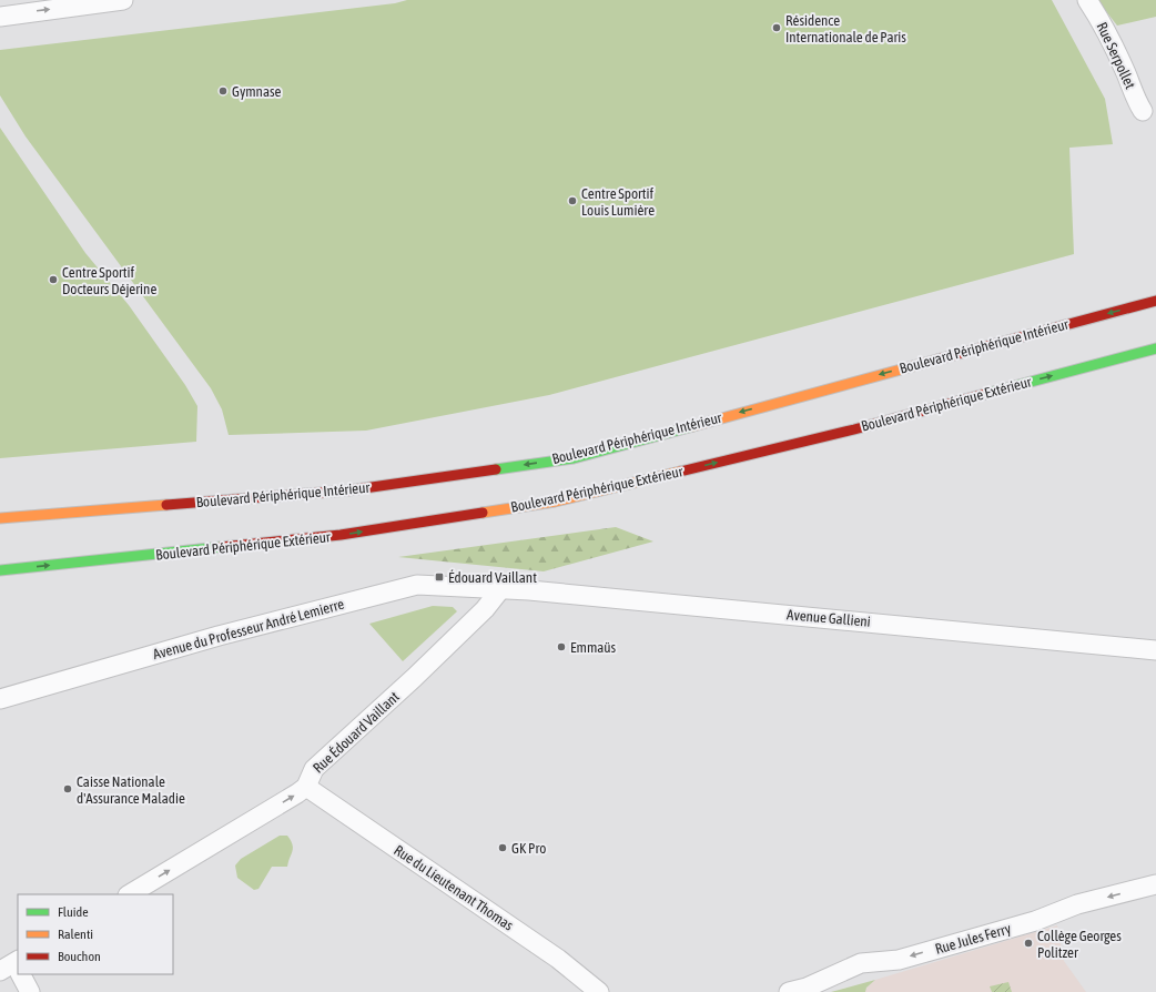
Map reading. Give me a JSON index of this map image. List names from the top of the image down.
{
  "streets": {
    "highway": ["Boulevard Périphérique Intérieur", "Boulevard Périphérique Extérieur"],
    "street": [
      "Rue Serpollet",
      "Avenue Gallieni",
      "Avenue du Professeur André Lemierre",
      "Rue Édouard Vaillant",
      "Rue du Lieutenant Thomas",
      "Rue Jules Ferry"
    ]
  },
  "crossings": [
    ["Avenue Gallieni", "Avenue du Professeur André Lemierre"],
    ["Avenue Gallieni", "Rue Édouard Vaillant"],
    ["Avenue du Professeur André Lemierre", "Rue Édouard Vaillant"],
    ["Rue Édouard Vaillant", "Rue du Lieutenant Thomas"]
  ],
  "one_way": [
    "Boulevard Périphérique Intérieur",
    "Boulevard Périphérique Extérieur",
    "Rue Édouard Vaillant",
    "Rue Jules Ferry"
  ],
  "places": {
    "other": [
      "Résidence Internationale de Paris",
      "Gymnase",
      "Centre Sportif Louis Lumière",
      "Centre Sportif Docteurs Déjerine",
      "Emmaüs",
      "Caisse Nationale d'Assurance Maladie",
      "GK Pro",
      "Collège Georges Politzer"
    ],
    "transit": ["Édouard Vaillant"]
  },
  "legend": ["Fluide", "Ralenti", "Bouchon"]
}
